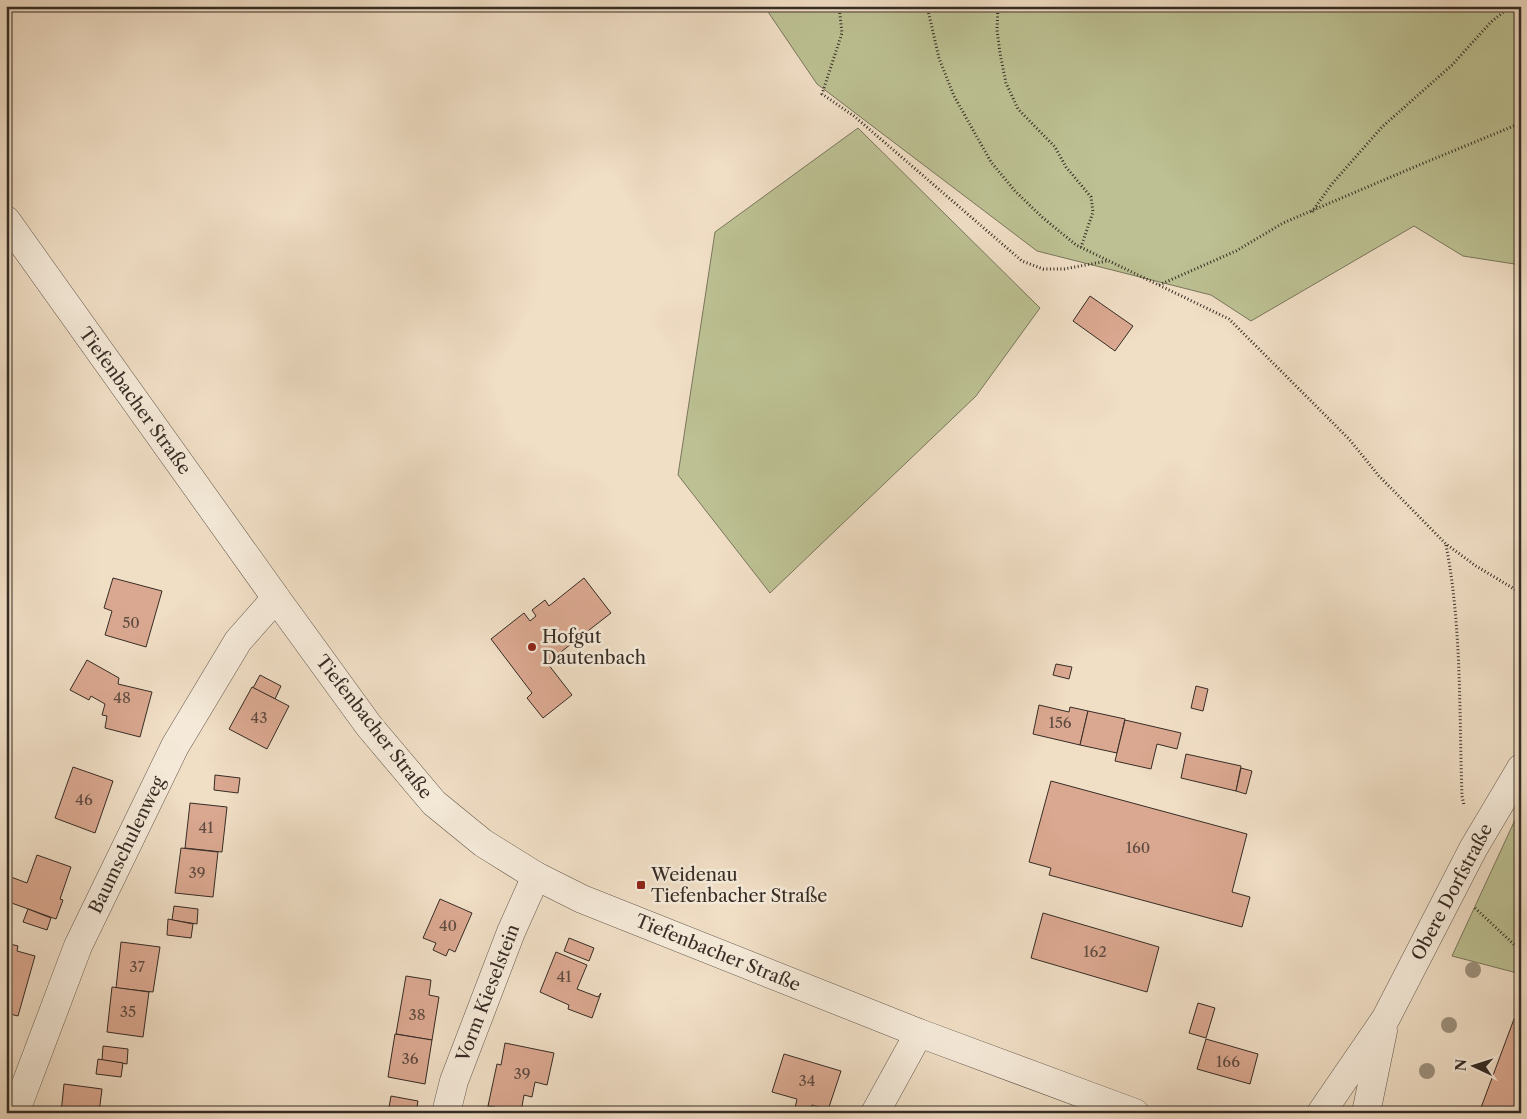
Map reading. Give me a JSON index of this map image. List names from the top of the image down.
{
  "streets": {
    "street": [
      "Tiefenbacher Straße",
      "Baumschulenweg",
      "Obere Dorfstraße",
      "Vorm Kieselstein"
    ]
  },
  "crossings": [
    ["Tiefenbacher Straße", "Baumschulenweg"],
    ["Tiefenbacher Straße", "Vorm Kieselstein"]
  ],
  "places": {
    "other": ["Hofgut Dautenbach"],
    "transit": ["Weidenau Tiefenbacher Straße"]
  },
  "house_numbers": [
    "50",
    "48",
    "43",
    "156",
    "46",
    "41",
    "160",
    "39",
    "40",
    "162",
    "37",
    "41",
    "35",
    "38",
    "36",
    "166",
    "39",
    "34"
  ],
  "north": "left"
}
